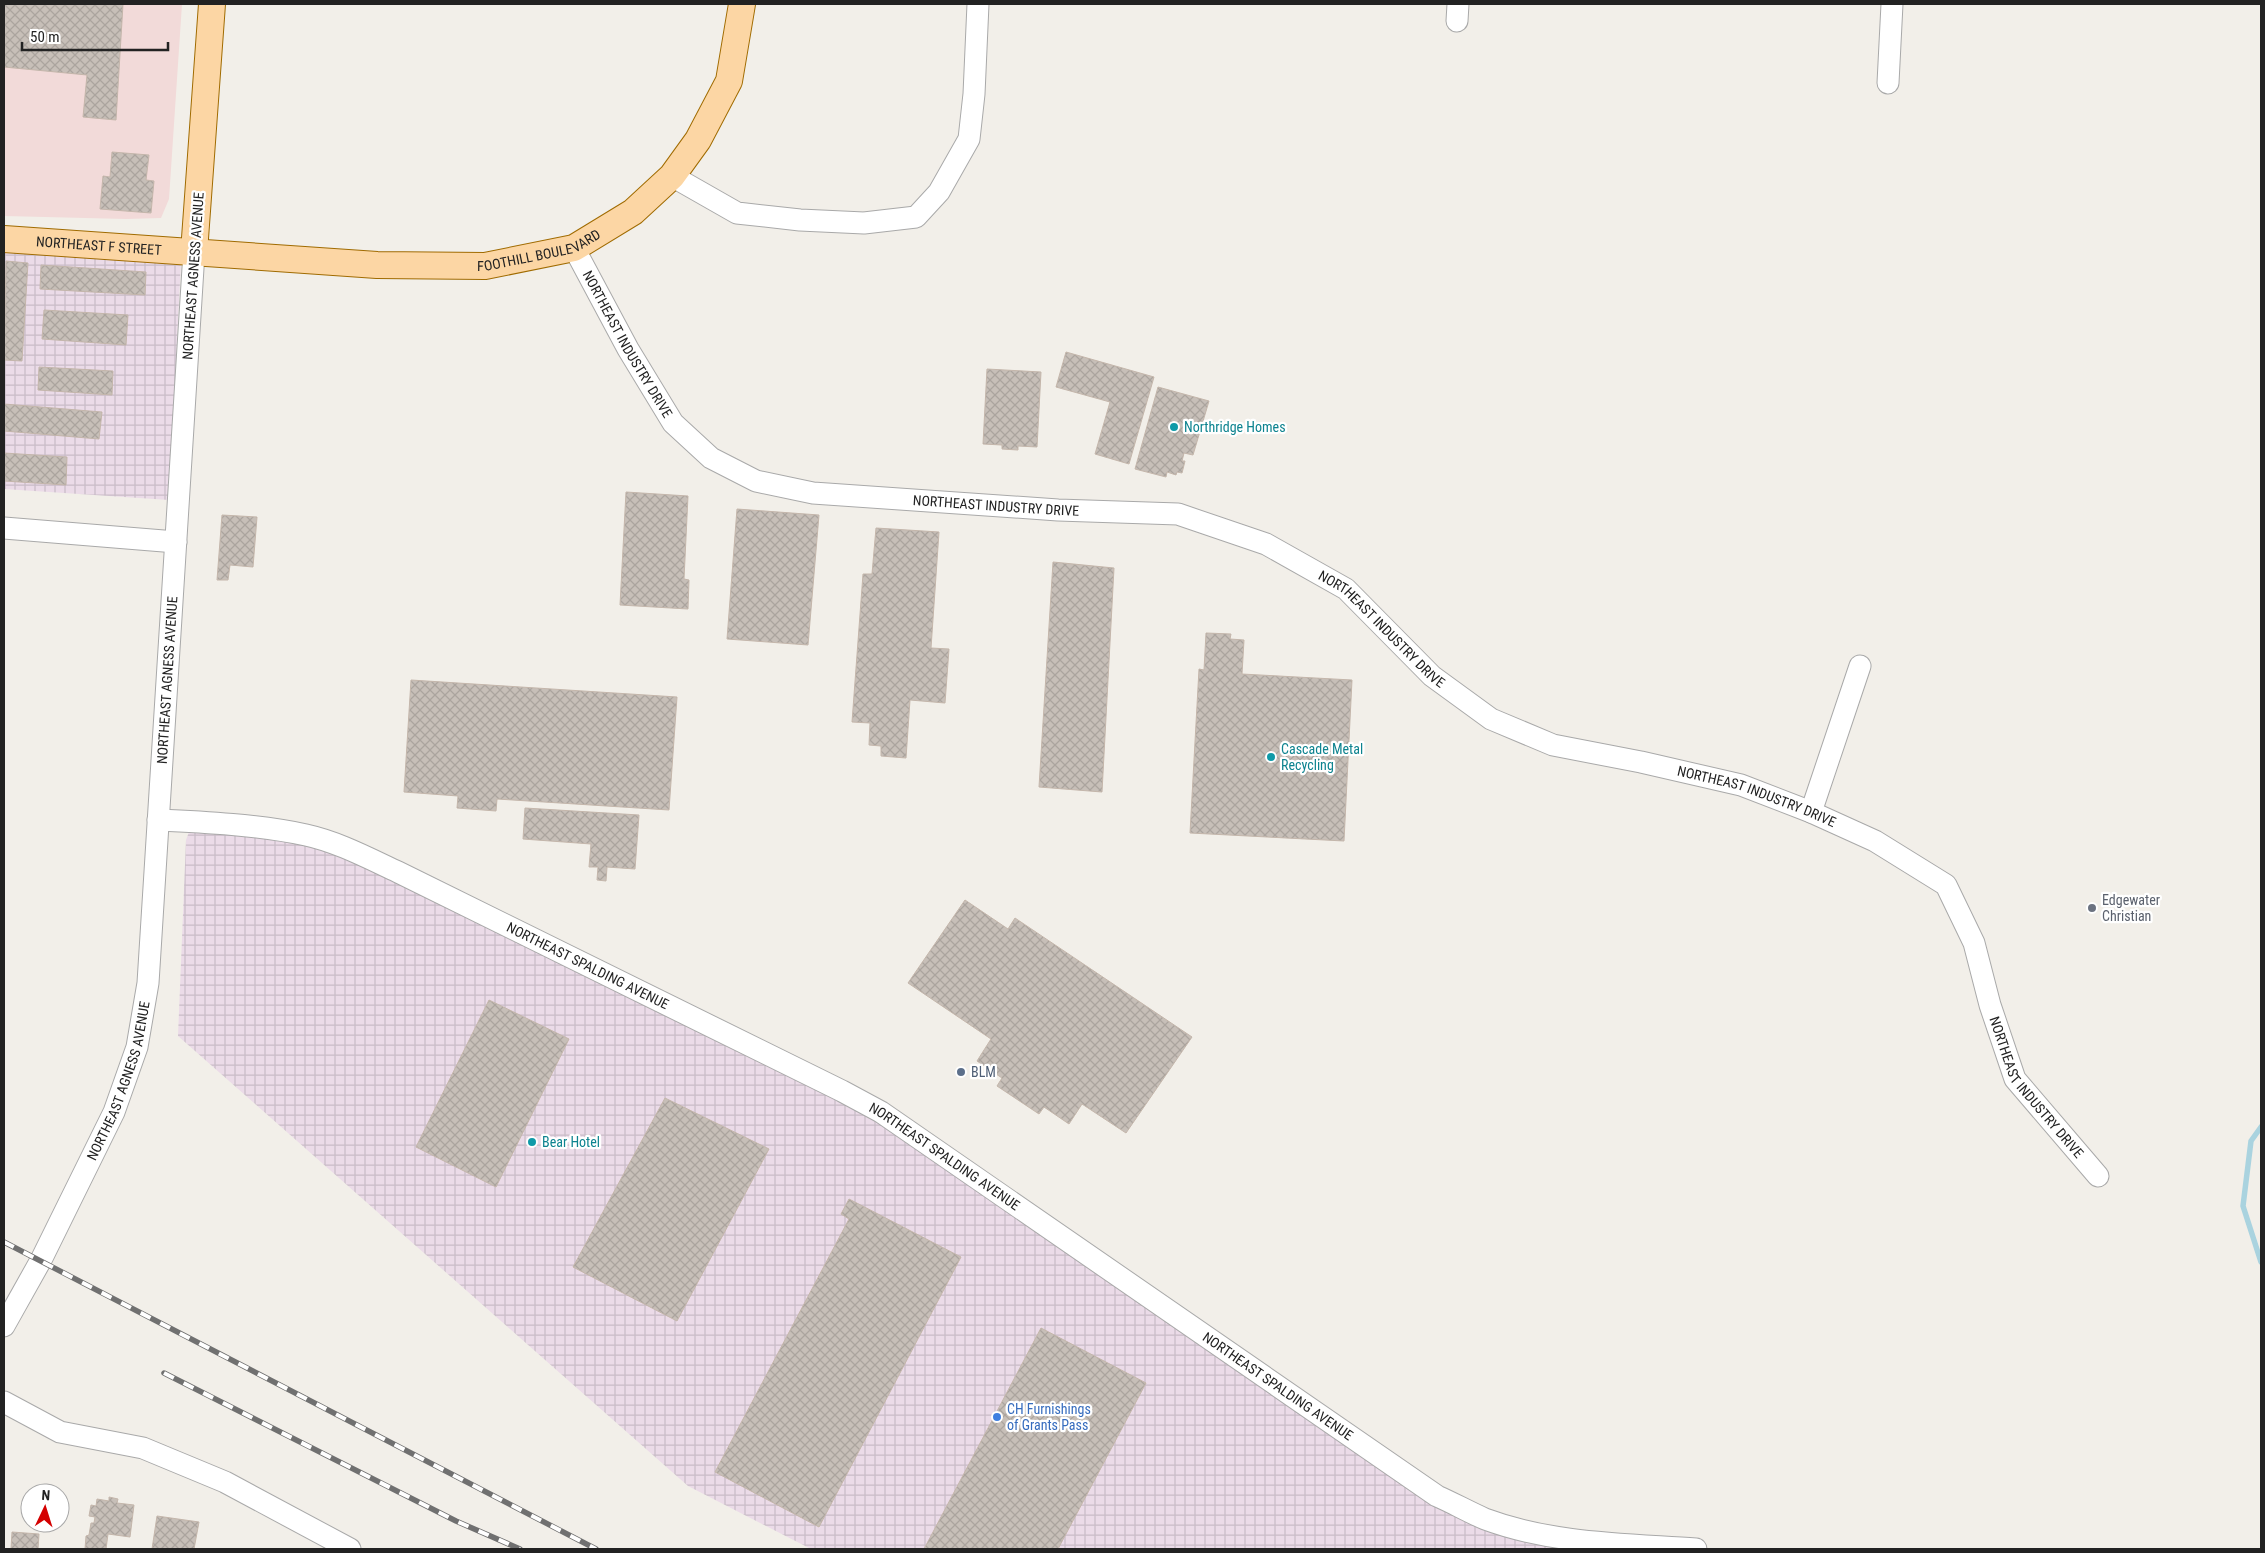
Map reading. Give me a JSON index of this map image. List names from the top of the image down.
{
  "streets": {
    "main road": ["NORTHEAST F STREET", "FOOTHILL BOULEVARD", "NORTHEAST AGNESS AVENUE"],
    "street": ["NORTHEAST INDUSTRY DRIVE", "NORTHEAST SPALDING AVENUE"]
  },
  "crossings": [
    ["NORTHEAST F STREET", "FOOTHILL BOULEVARD"],
    ["NORTHEAST F STREET", "NORTHEAST AGNESS AVENUE"],
    ["FOOTHILL BOULEVARD", "NORTHEAST AGNESS AVENUE"],
    ["FOOTHILL BOULEVARD", "NORTHEAST INDUSTRY DRIVE"],
    ["NORTHEAST AGNESS AVENUE", "NORTHEAST SPALDING AVENUE"]
  ],
  "places": [
    "Northridge Homes",
    "Cascade Metal Recycling",
    "Edgewater Christian",
    "BLM",
    "Bear Hotel",
    "CH Furnishings of Grants Pass"
  ],
  "scale_bar": "50 m",
  "north": "top"
}
